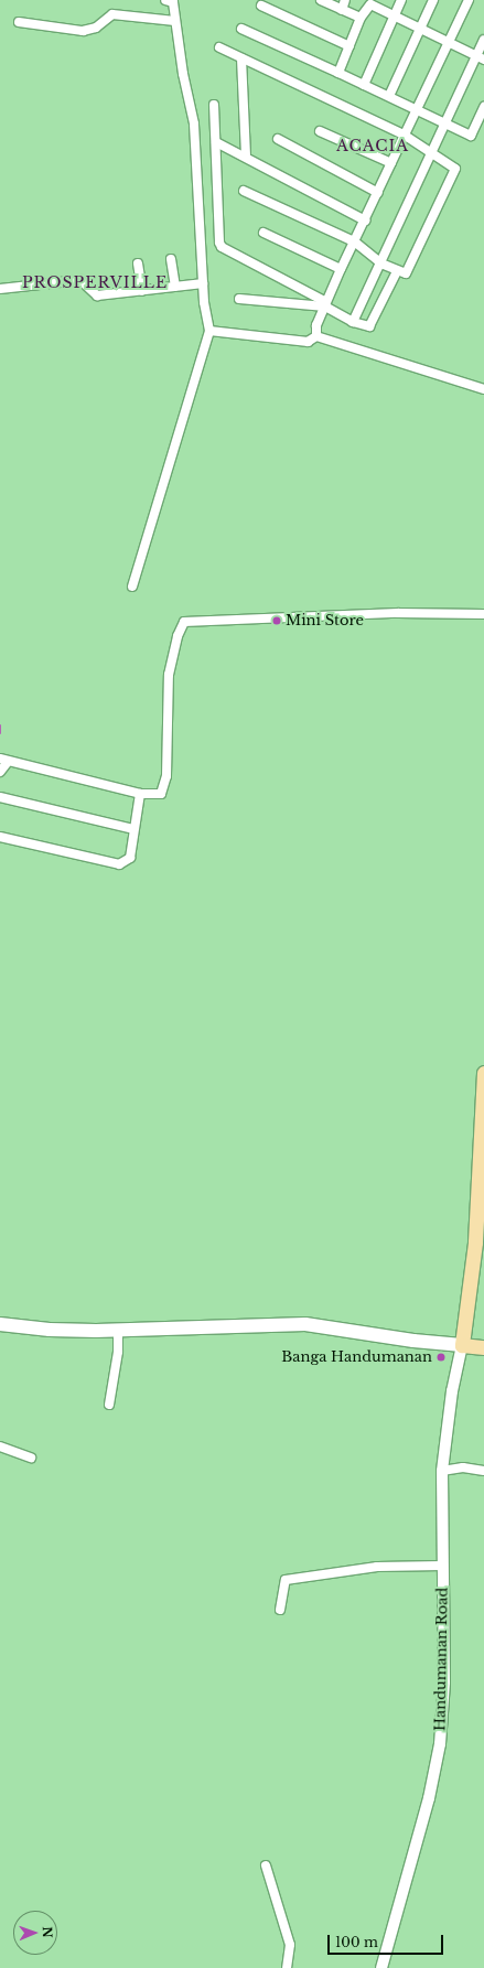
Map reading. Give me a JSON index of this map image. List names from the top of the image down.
{
  "streets": {
    "street": ["Handumanan Road"]
  },
  "districts": ["ACACIA", "PROSPERVILLE"],
  "places": ["Mini Store", "Banga Handumanan"],
  "scale_bar": "100 m",
  "north": "right"
}
